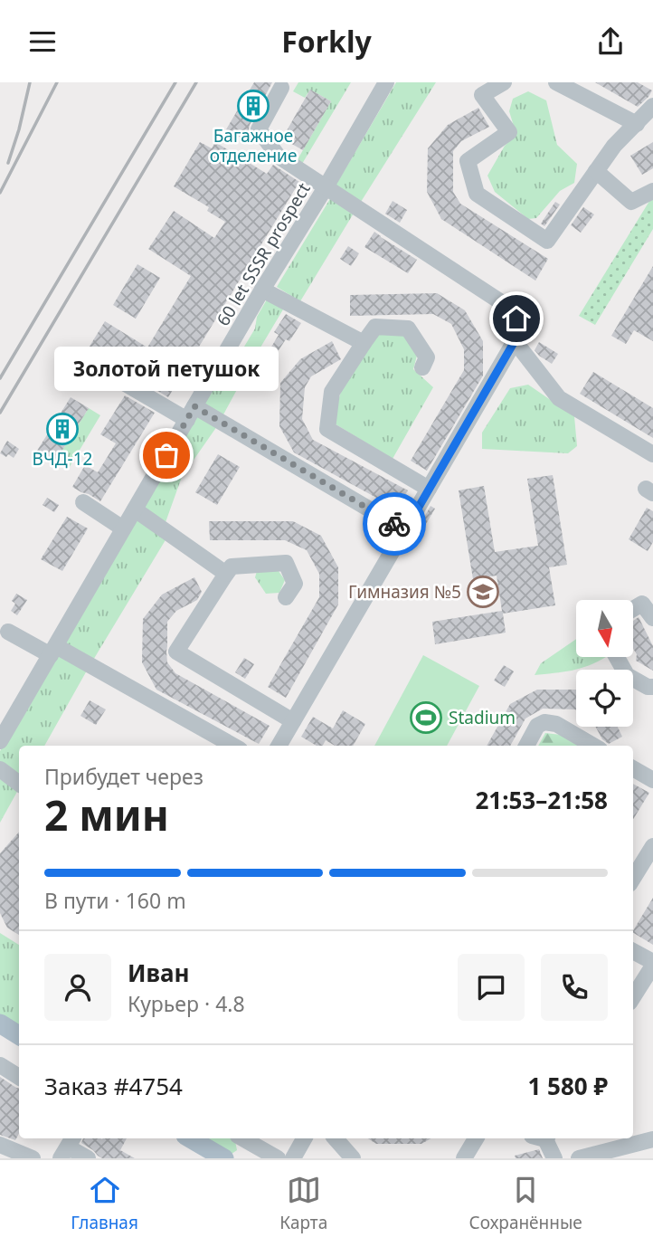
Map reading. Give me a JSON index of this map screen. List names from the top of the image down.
{
  "streets": {
    "street": ["60 let SSSR prospect"]
  },
  "places": {
    "building": ["Багажное отделение", "ВЧД-12"],
    "other": ["Золотой петушок"],
    "school or university": ["Гимназия №5"],
    "sports": ["Stadium"]
  },
  "north": "bottom",
  "page": {
    "header": "Forkly",
    "bubble": "Золотой петушок",
    "heading": ["2 мин", "Прибудет через", "21:53–21:58"],
    "panel": [
      "Иван",
      "Курьер · 4.8",
      "Заказ #4754",
      "1 580 ₽"
    ],
    "bar": "В пути · 160 m",
    "tabs": ["Главная", "Карта", "Сохранённые"]
  }
}
